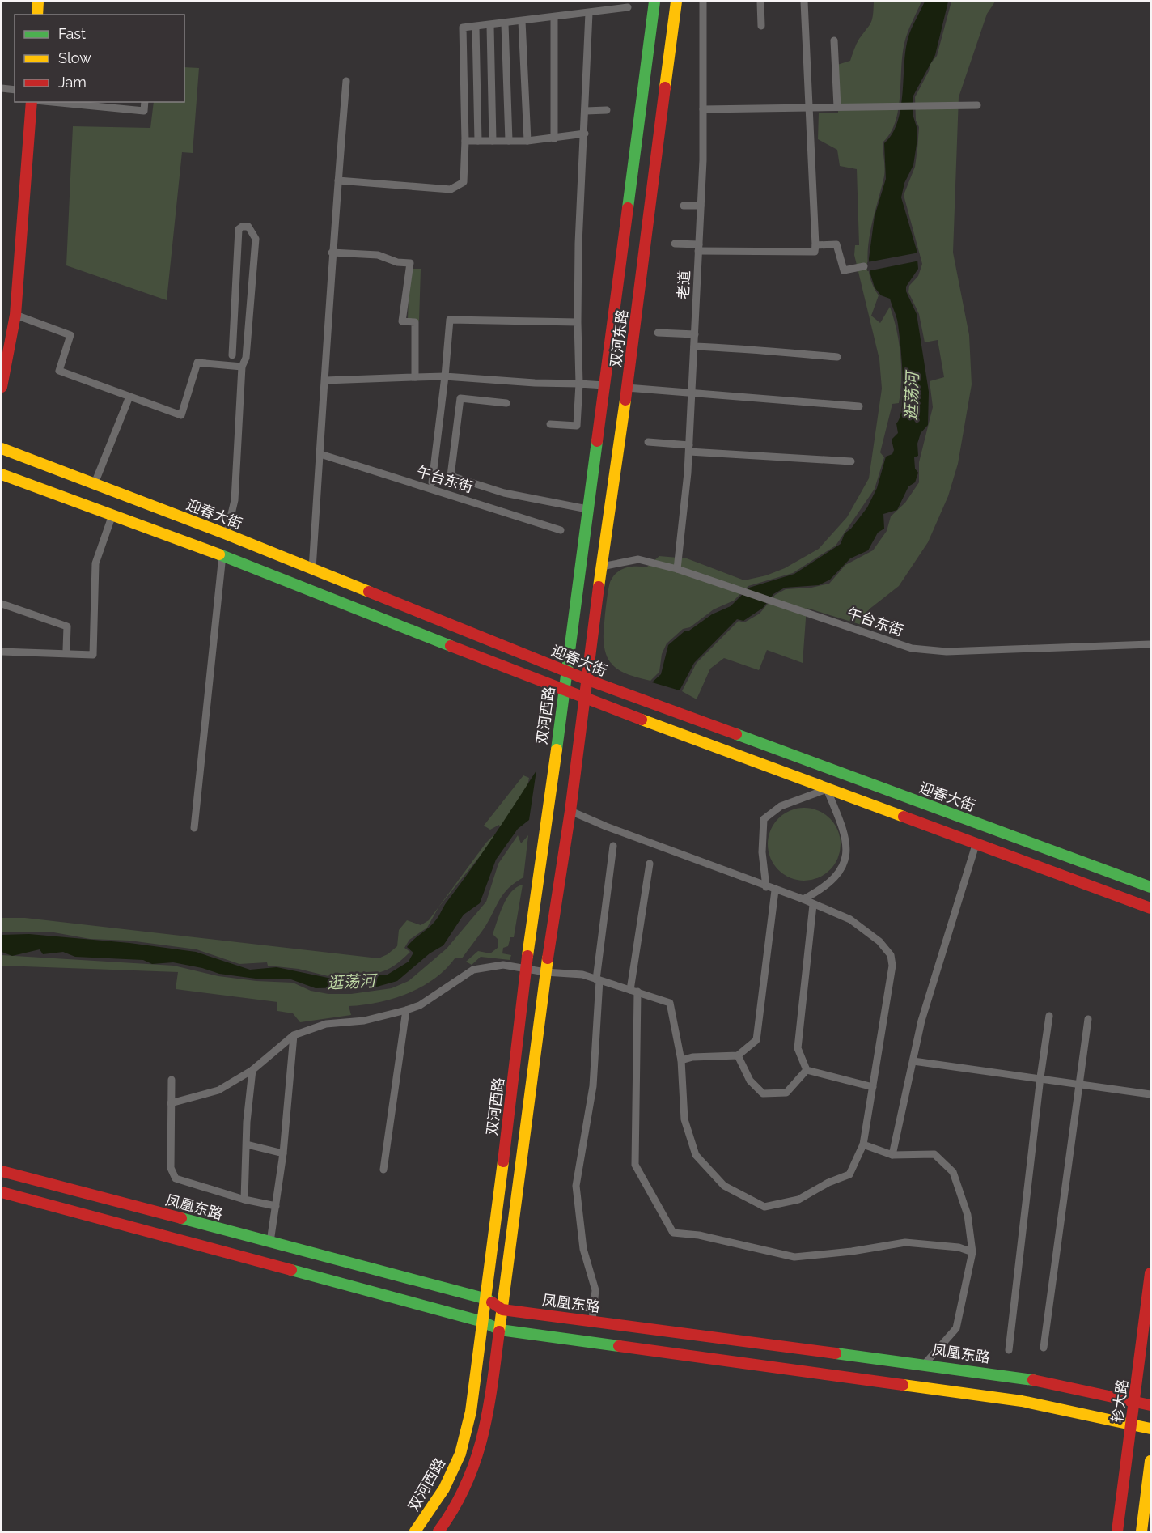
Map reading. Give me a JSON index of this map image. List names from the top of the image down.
{
  "streets": {
    "main road": [
      "双河东路",
      "迎春大街",
      "双河西路",
      "凤凰东路",
      "轸大路"
    ],
    "street": ["老道", "午台东街"]
  },
  "crossings": [
    ["老道", "午台东街"],
    ["双河东路", "午台东街"],
    ["双河东路", "迎春大街"],
    ["双河东路", "双河西路"],
    ["迎春大街", "双河西路"],
    ["双河西路", "凤凰东路"],
    ["凤凰东路", "轸大路"]
  ],
  "water": ["逛荡河"],
  "legend": ["Fast", "Slow", "Jam"]
}
